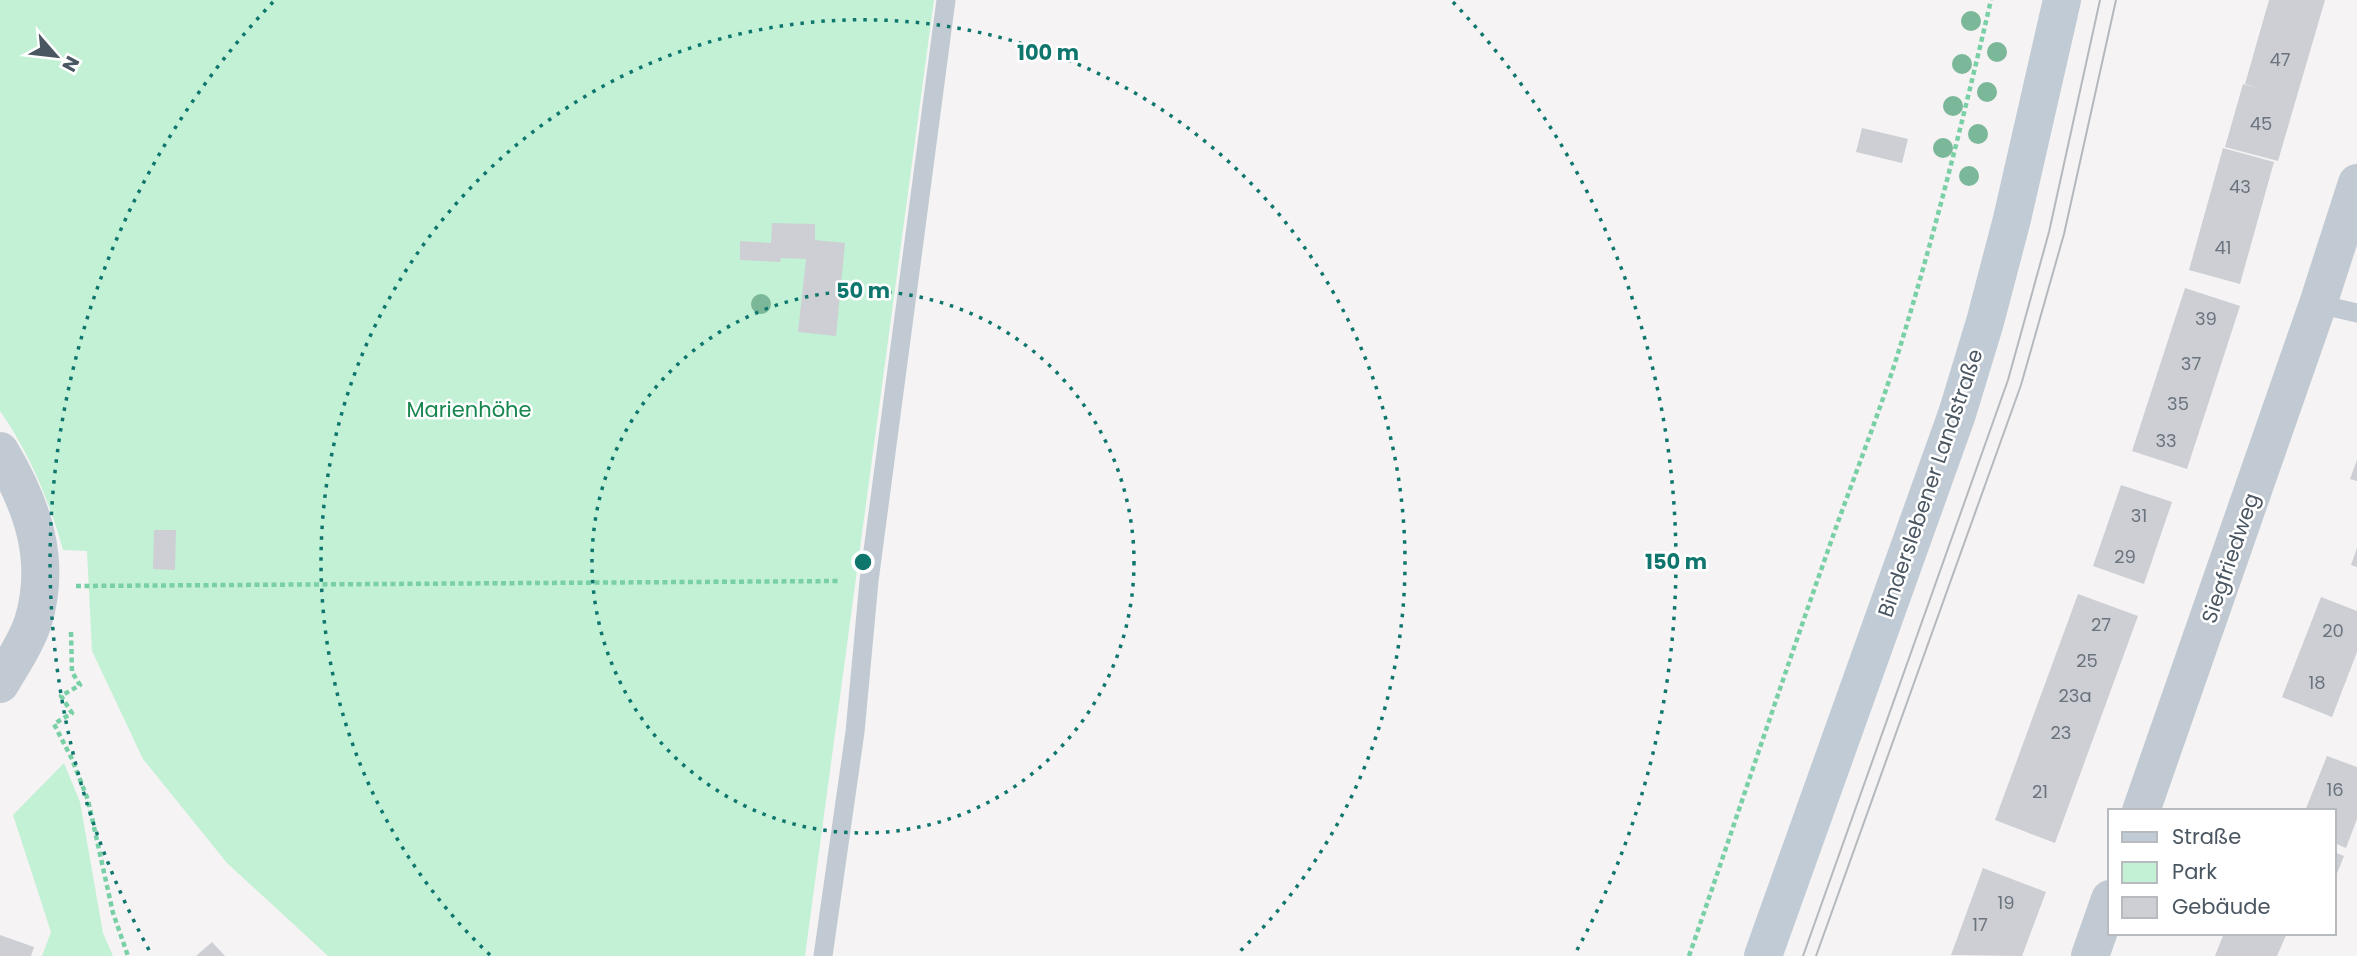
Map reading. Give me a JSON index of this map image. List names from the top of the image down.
{
  "streets": {
    "main road": ["Binderslebener Landstraße"],
    "street": ["Siegfriedweg"]
  },
  "parks": ["Marienhöhe"],
  "house_numbers": [
    "47",
    "45",
    "43",
    "41",
    "39",
    "37",
    "35",
    "33",
    "31",
    "29",
    "27",
    "20",
    "25",
    "18",
    "23a",
    "23",
    "16",
    "21",
    "19",
    "17"
  ],
  "legend": ["Straße", "Park", "Gebäude"],
  "north": "bottom right",
  "rings": ["100 m", "50 m", "150 m"]
}
